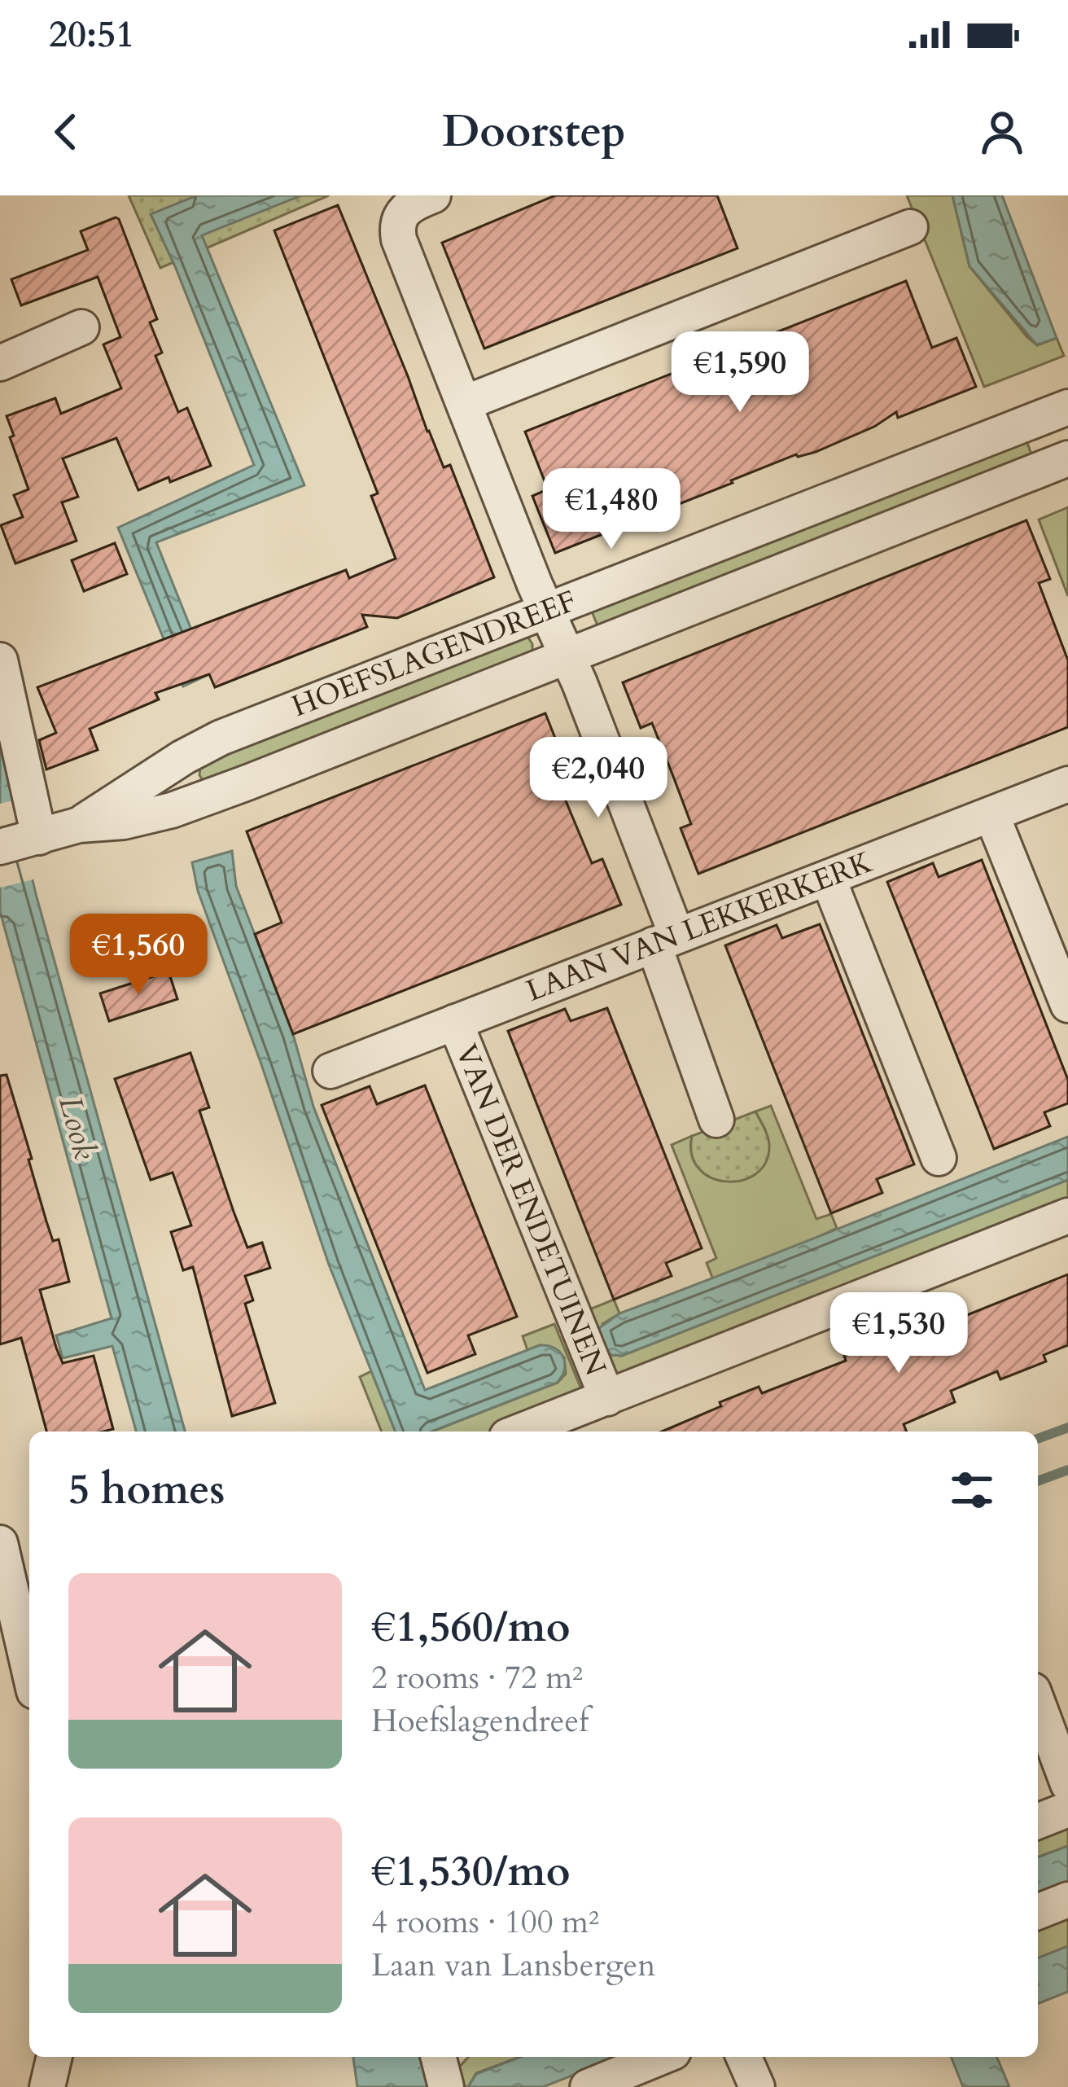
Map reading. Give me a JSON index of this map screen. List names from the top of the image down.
{
  "streets": {
    "street": ["HOEFSLAGENDREEF", "LAAN VAN LEKKERKERK", "VAN DER ENDETUINEN"]
  },
  "crossings": [
    ["LAAN VAN LEKKERKERK", "VAN DER ENDETUINEN"]
  ],
  "water": ["Look"],
  "page": {
    "status": "20:51",
    "header": "Doorstep",
    "price": [
      "€1,590",
      "€1,480",
      "€2,040",
      "€1,560",
      "€1,530"
    ],
    "heading": "5 homes",
    "list": [
      {
        "name": "€1,560/mo",
        "note": "2 rooms · 72 m² · Hoefslagendreef"
      },
      {
        "name": "€1,530/mo",
        "note": "4 rooms · 100 m² · Laan van Lansbergen"
      }
    ]
  }
}
